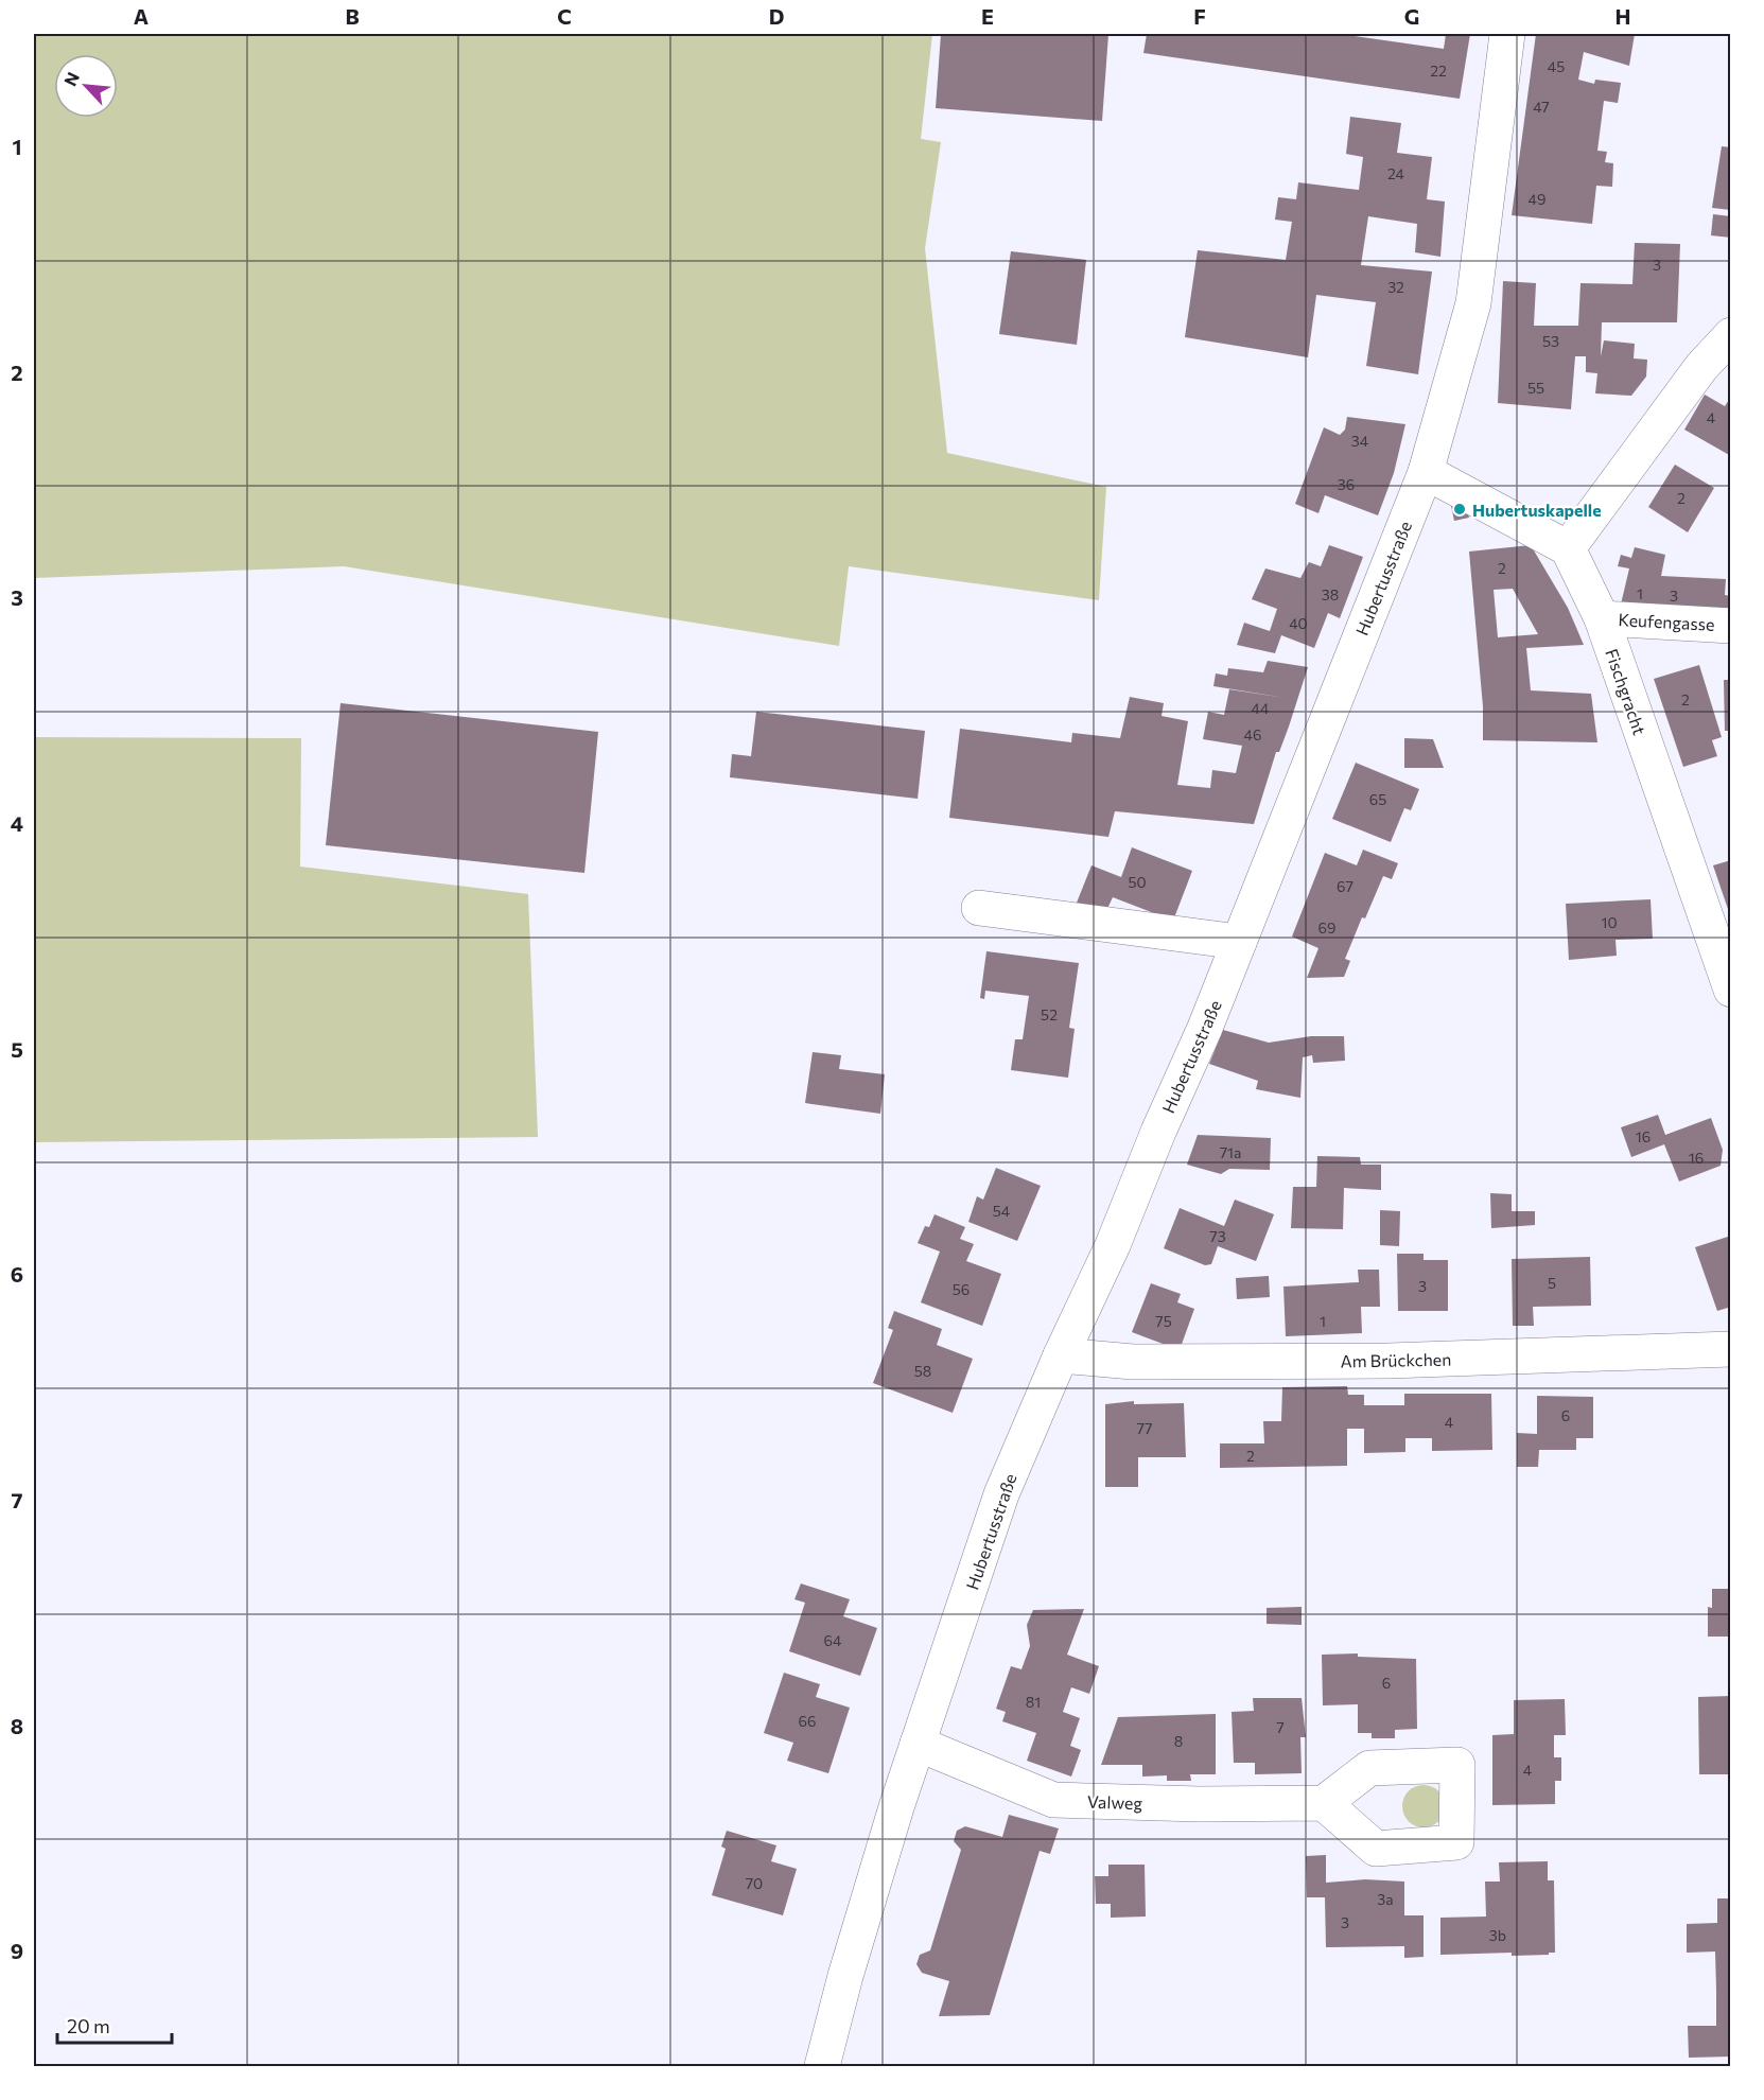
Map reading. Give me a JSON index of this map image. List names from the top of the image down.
{
  "streets": {
    "street": [
      "Hubertusstraße",
      "Keufengasse",
      "Fischgracht",
      "Am Brückchen",
      "Valweg"
    ]
  },
  "crossings": [
    ["Hubertusstraße", "Am Brückchen"],
    ["Hubertusstraße", "Valweg"],
    ["Keufengasse", "Fischgracht"]
  ],
  "places": ["Hubertuskapelle"],
  "house_numbers": [
    "45",
    "22",
    "47",
    "24",
    "49",
    "3",
    "32",
    "53",
    "55",
    "4",
    "34",
    "36",
    "2",
    "2",
    "1",
    "38",
    "3",
    "40",
    "2",
    "44",
    "46",
    "65",
    "50",
    "67",
    "10",
    "69",
    "52",
    "16",
    "71a",
    "16",
    "54",
    "73",
    "5",
    "3",
    "56",
    "75",
    "1",
    "58",
    "6",
    "4",
    "77",
    "2",
    "64",
    "6",
    "81",
    "66",
    "7",
    "8",
    "4",
    "70",
    "3a",
    "3",
    "3b"
  ],
  "scale_bar": "20 m",
  "north": "top left",
  "grid": {
    "columns": [
      "A",
      "B",
      "C",
      "D",
      "E",
      "F",
      "G",
      "H"
    ],
    "rows": [
      "1",
      "2",
      "3",
      "4",
      "5",
      "6",
      "7",
      "8",
      "9"
    ]
  }
}
